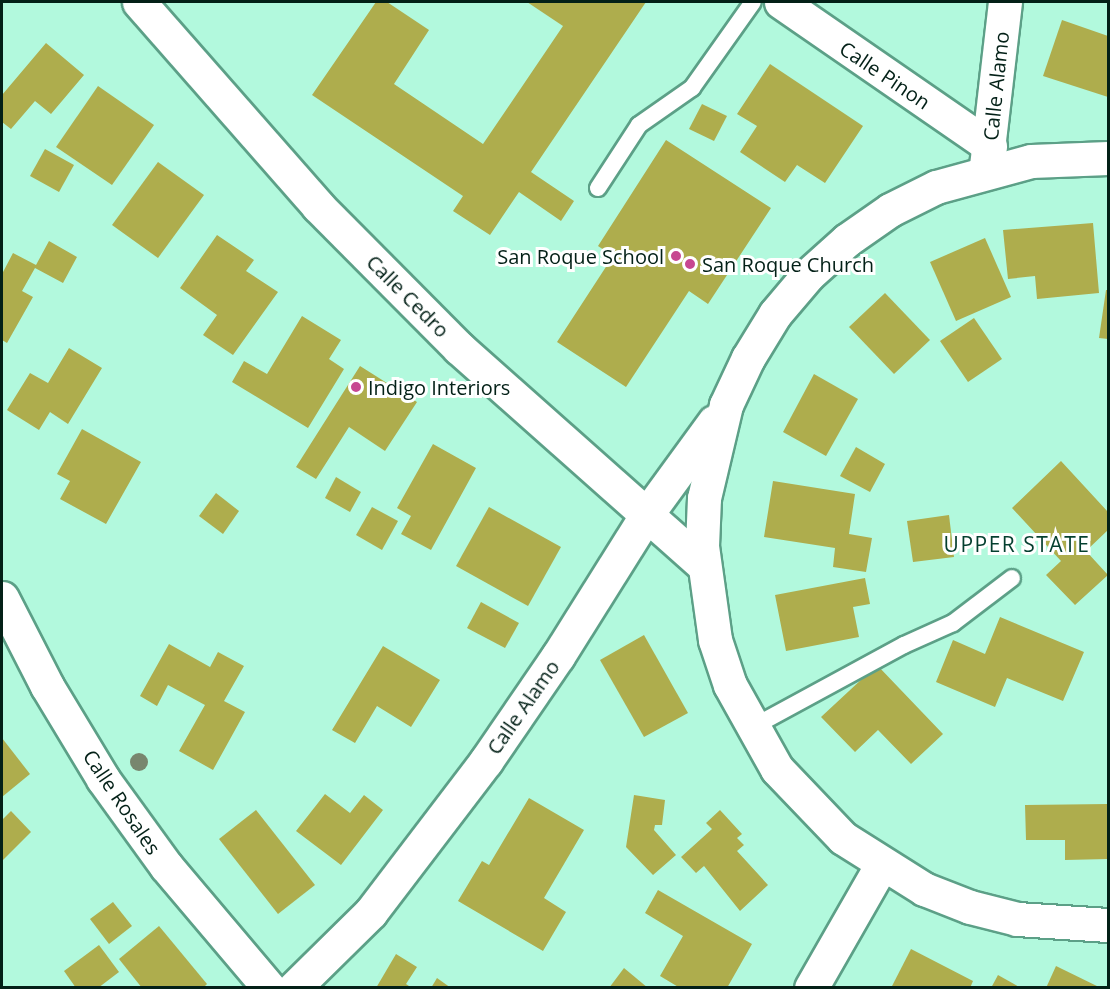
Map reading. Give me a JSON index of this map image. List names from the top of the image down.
{
  "streets": {
    "street": [
      "Calle Pinon",
      "Calle Alamo",
      "Calle Cedro",
      "Calle Rosales"
    ]
  },
  "crossings": [
    ["Calle Pinon", "Calle Alamo"],
    ["Calle Alamo", "Calle Cedro"]
  ],
  "districts": ["UPPER STATE"],
  "places": ["San Roque School", "San Roque Church", "Indigo Interiors"]
}
